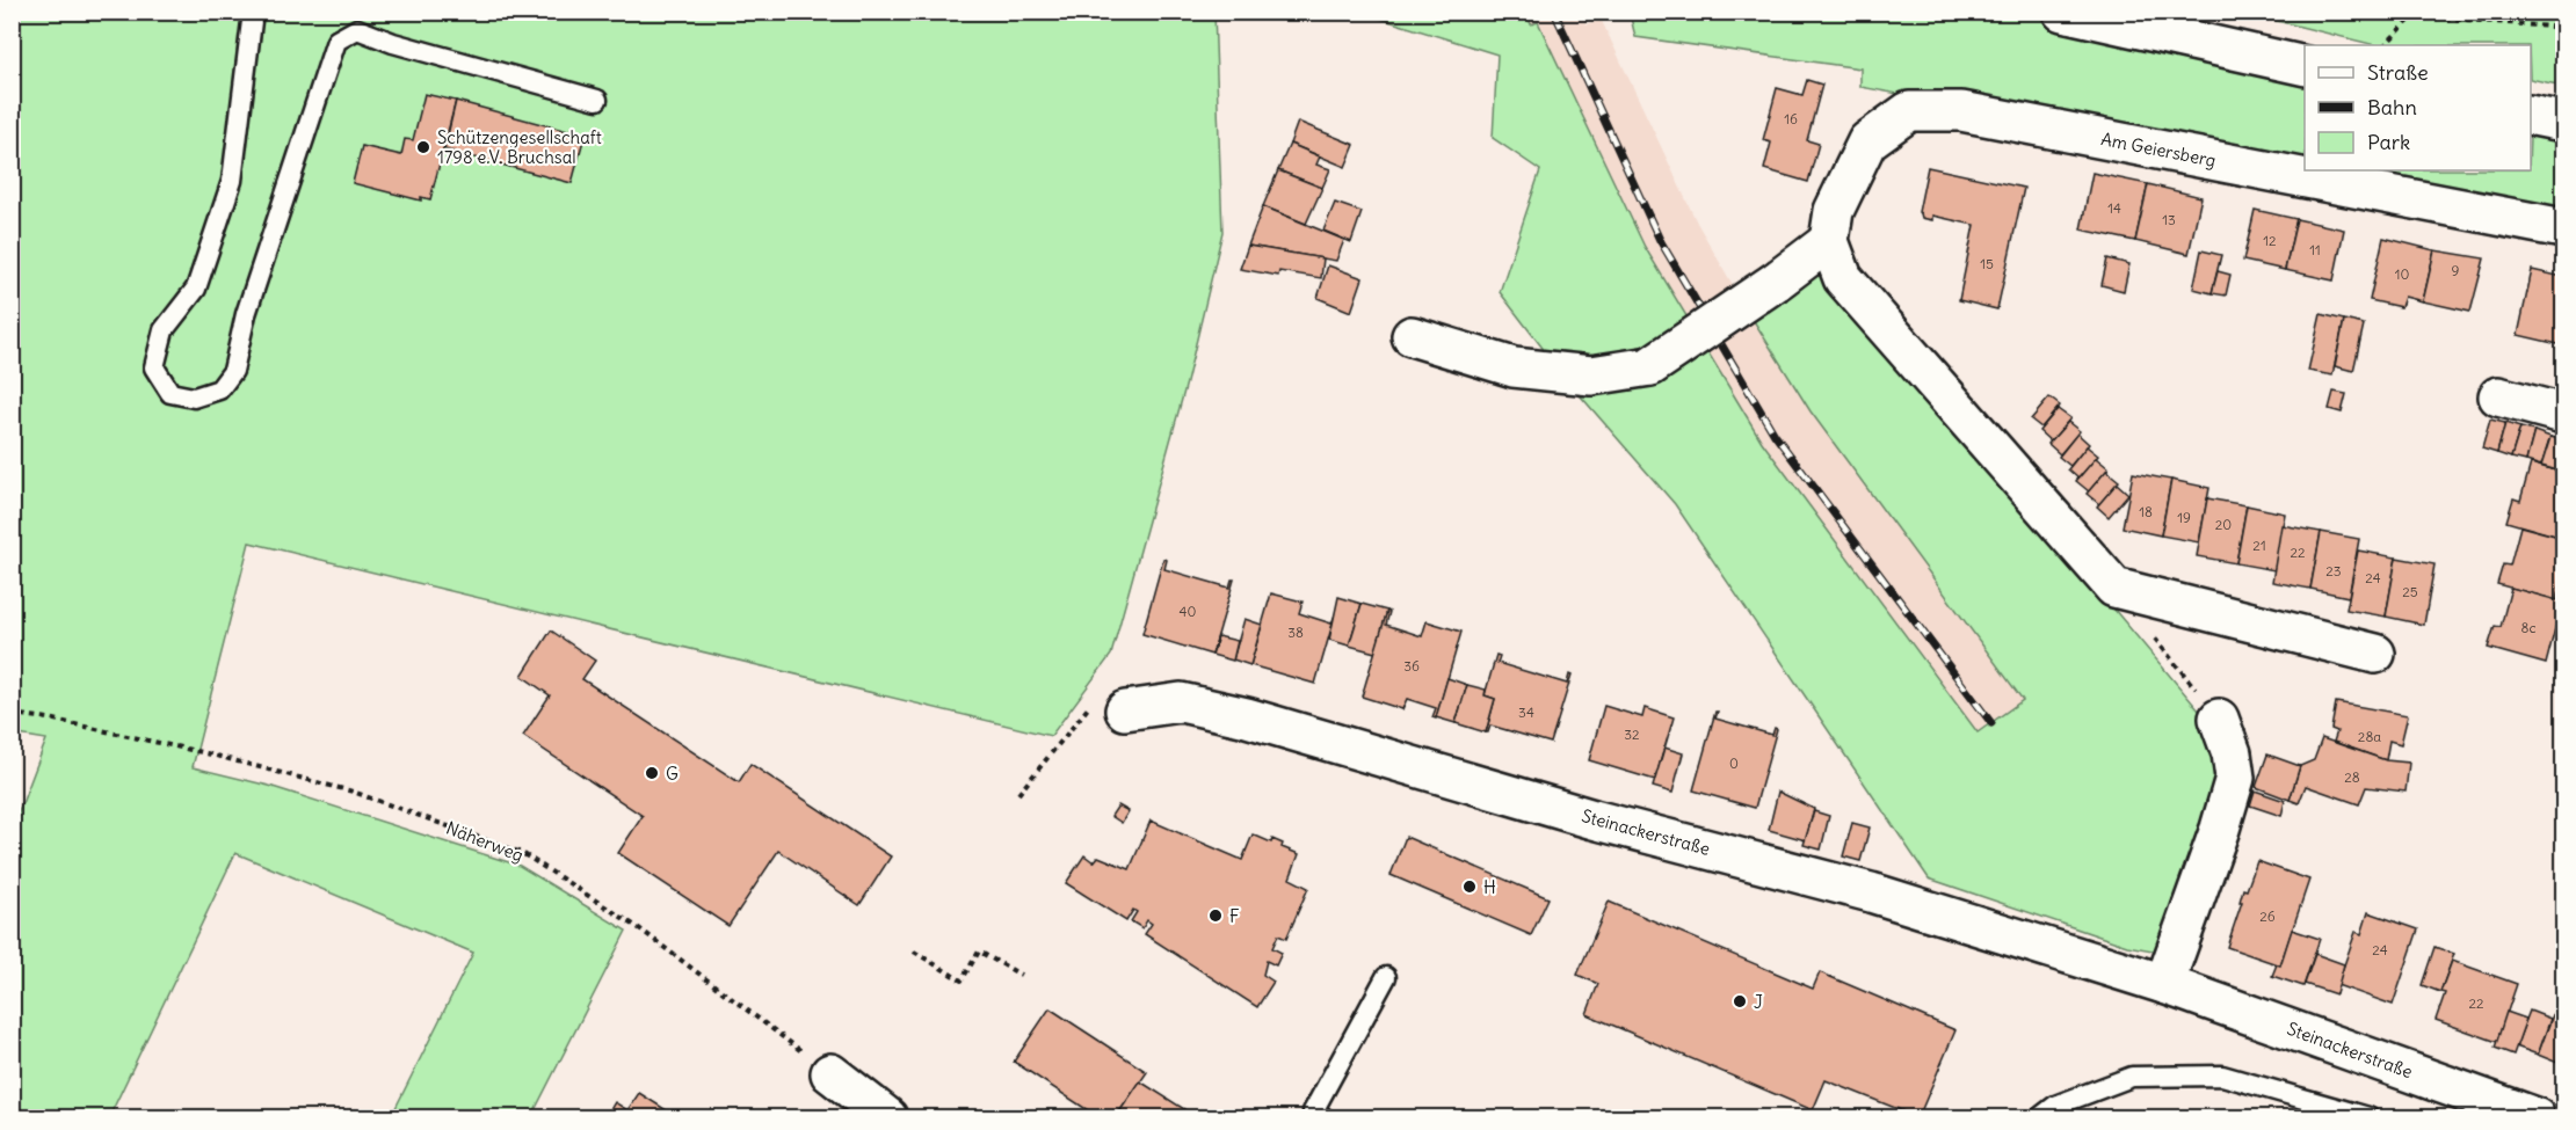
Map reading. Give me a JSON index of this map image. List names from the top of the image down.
{
  "streets": {
    "street": ["Am Geiersberg", "Steinackerstraße"],
    "path": ["Näherweg"]
  },
  "places": [
    "Schützengesellschaft 1798 e.V. Bruchsal",
    "G",
    "H",
    "F",
    "J"
  ],
  "house_numbers": [
    "16",
    "14",
    "13",
    "12",
    "11",
    "15",
    "9",
    "10",
    "18",
    "19",
    "20",
    "21",
    "22",
    "23",
    "24",
    "25",
    "40",
    "8c",
    "38",
    "36",
    "34",
    "32",
    "28a",
    "0",
    "28",
    "26",
    "24",
    "22"
  ],
  "legend": ["Straße", "Bahn", "Park"]
}
